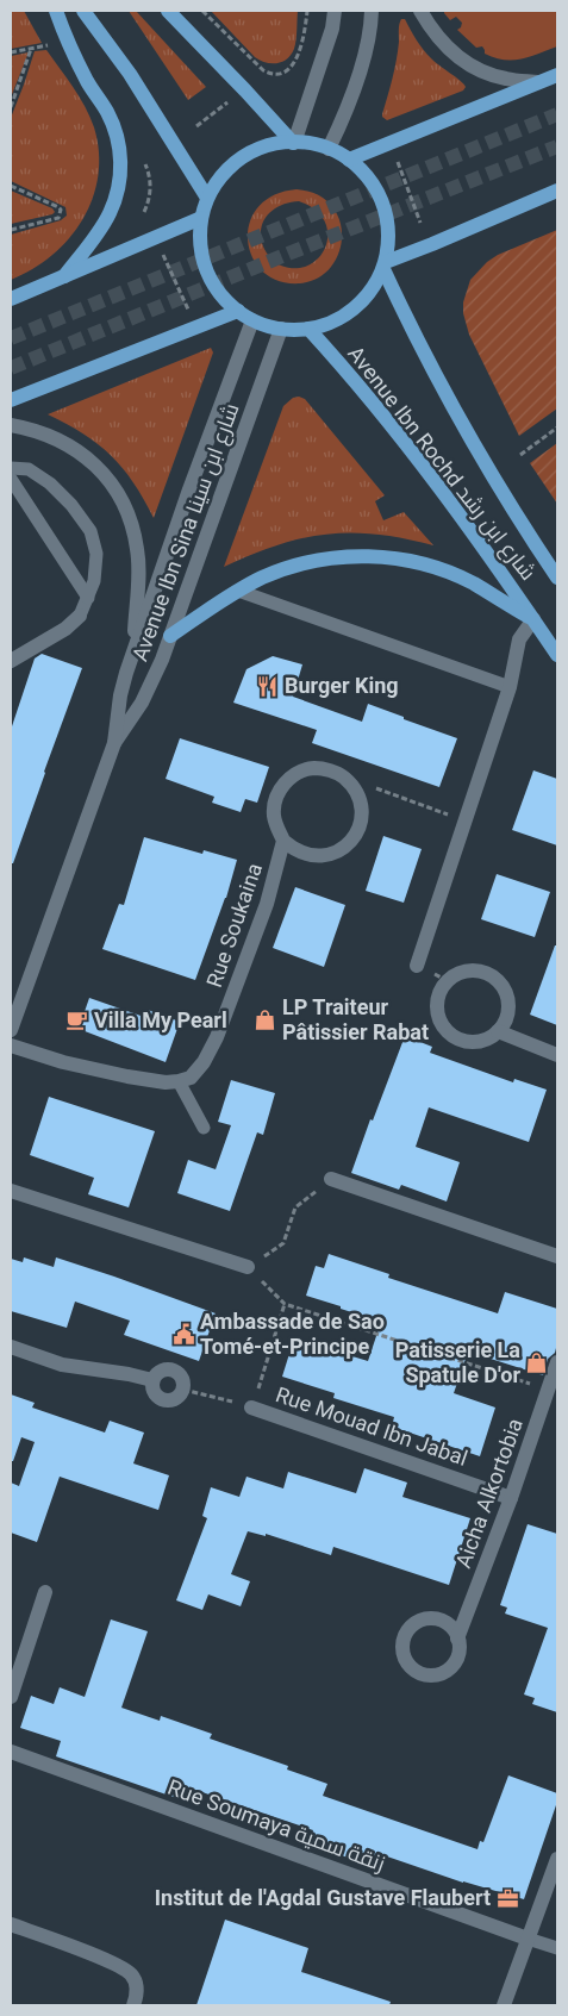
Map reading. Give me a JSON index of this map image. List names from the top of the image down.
{
  "streets": {
    "main road": ["Avenue Ibn Rochd شارع ابن رشد"],
    "street": [
      "Avenue Ibn Sina شارع ابن سينا",
      "Rue Soukaina",
      "Rue Mouad Ibn Jabal",
      "Aicha Alkortobia",
      "Rue Soumaya زنقة سمية"
    ]
  },
  "crossings": [
    ["Avenue Ibn Rochd شارع ابن رشد", "Avenue Ibn Sina شارع ابن سينا"],
    ["Rue Mouad Ibn Jabal", "Aicha Alkortobia"]
  ],
  "places": {
    "restaurant": ["Burger King"],
    "shop": ["LP Traiteur Pâtissier Rabat", "Patisserie La Spatule D'or"],
    "cafe": ["Villa My Pearl"],
    "public building": ["Ambassade de Sao Tomé-et-Principe"],
    "office": ["Institut de l'Agdal Gustave Flaubert"]
  }
}
